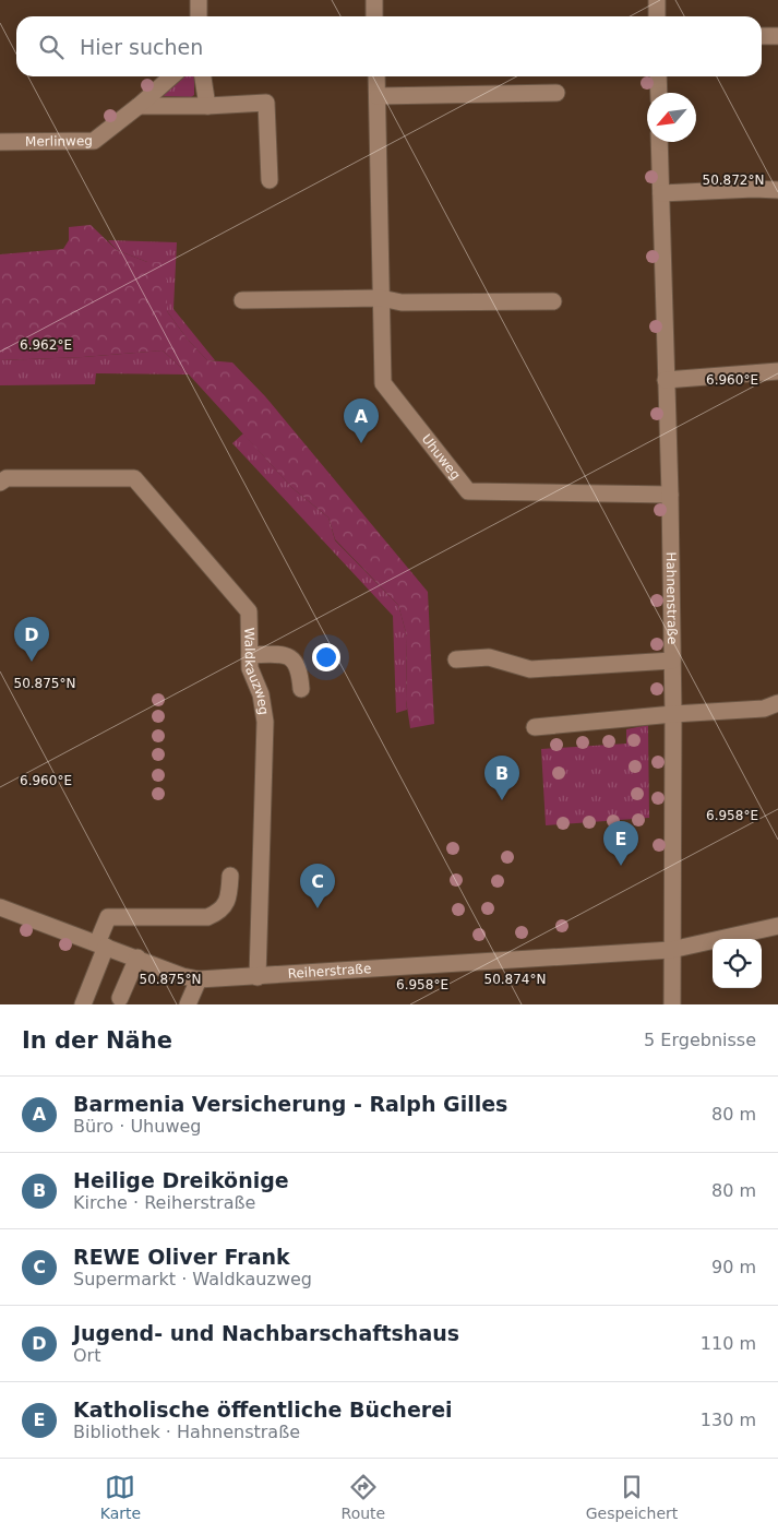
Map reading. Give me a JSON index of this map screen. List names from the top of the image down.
{
  "streets": {
    "street": [
      "Merlinweg",
      "Uhuweg",
      "Hahnenstraße",
      "Waldkauzweg",
      "Reiherstraße"
    ]
  },
  "crossings": [
    ["Uhuweg", "Hahnenstraße"],
    ["Hahnenstraße", "Reiherstraße"],
    ["Waldkauzweg", "Reiherstraße"]
  ],
  "north": "bottom left",
  "page": {
    "search": "Hier suchen",
    "pins": [
      "A",
      "D",
      "B",
      "E",
      "C"
    ],
    "heading": ["In der Nähe", "5 Ergebnisse"],
    "list": [
      {
        "mark": "A",
        "name": "Barmenia Versicherung - Ralph Gilles",
        "note": "Büro · Uhuweg",
        "value": "80 m"
      },
      {
        "mark": "B",
        "name": "Heilige Dreikönige",
        "note": "Kirche · Reiherstraße",
        "value": "80 m"
      },
      {
        "mark": "C",
        "name": "REWE Oliver Frank",
        "note": "Supermarkt · Waldkauzweg",
        "value": "90 m"
      },
      {
        "mark": "D",
        "name": "Jugend- und Nachbarschaftshaus",
        "note": "Ort",
        "value": "110 m"
      },
      {
        "mark": "E",
        "name": "Katholische öffentliche Bücherei",
        "note": "Bibliothek · Hahnenstraße",
        "value": "130 m"
      }
    ],
    "nav": ["Karte", "Route", "Gespeichert"]
  },
  "coordinates": [
    "50.872°N",
    "6.962°E",
    "6.960°E",
    "50.875°N",
    "6.958°E",
    "50.874°N"
  ]
}
